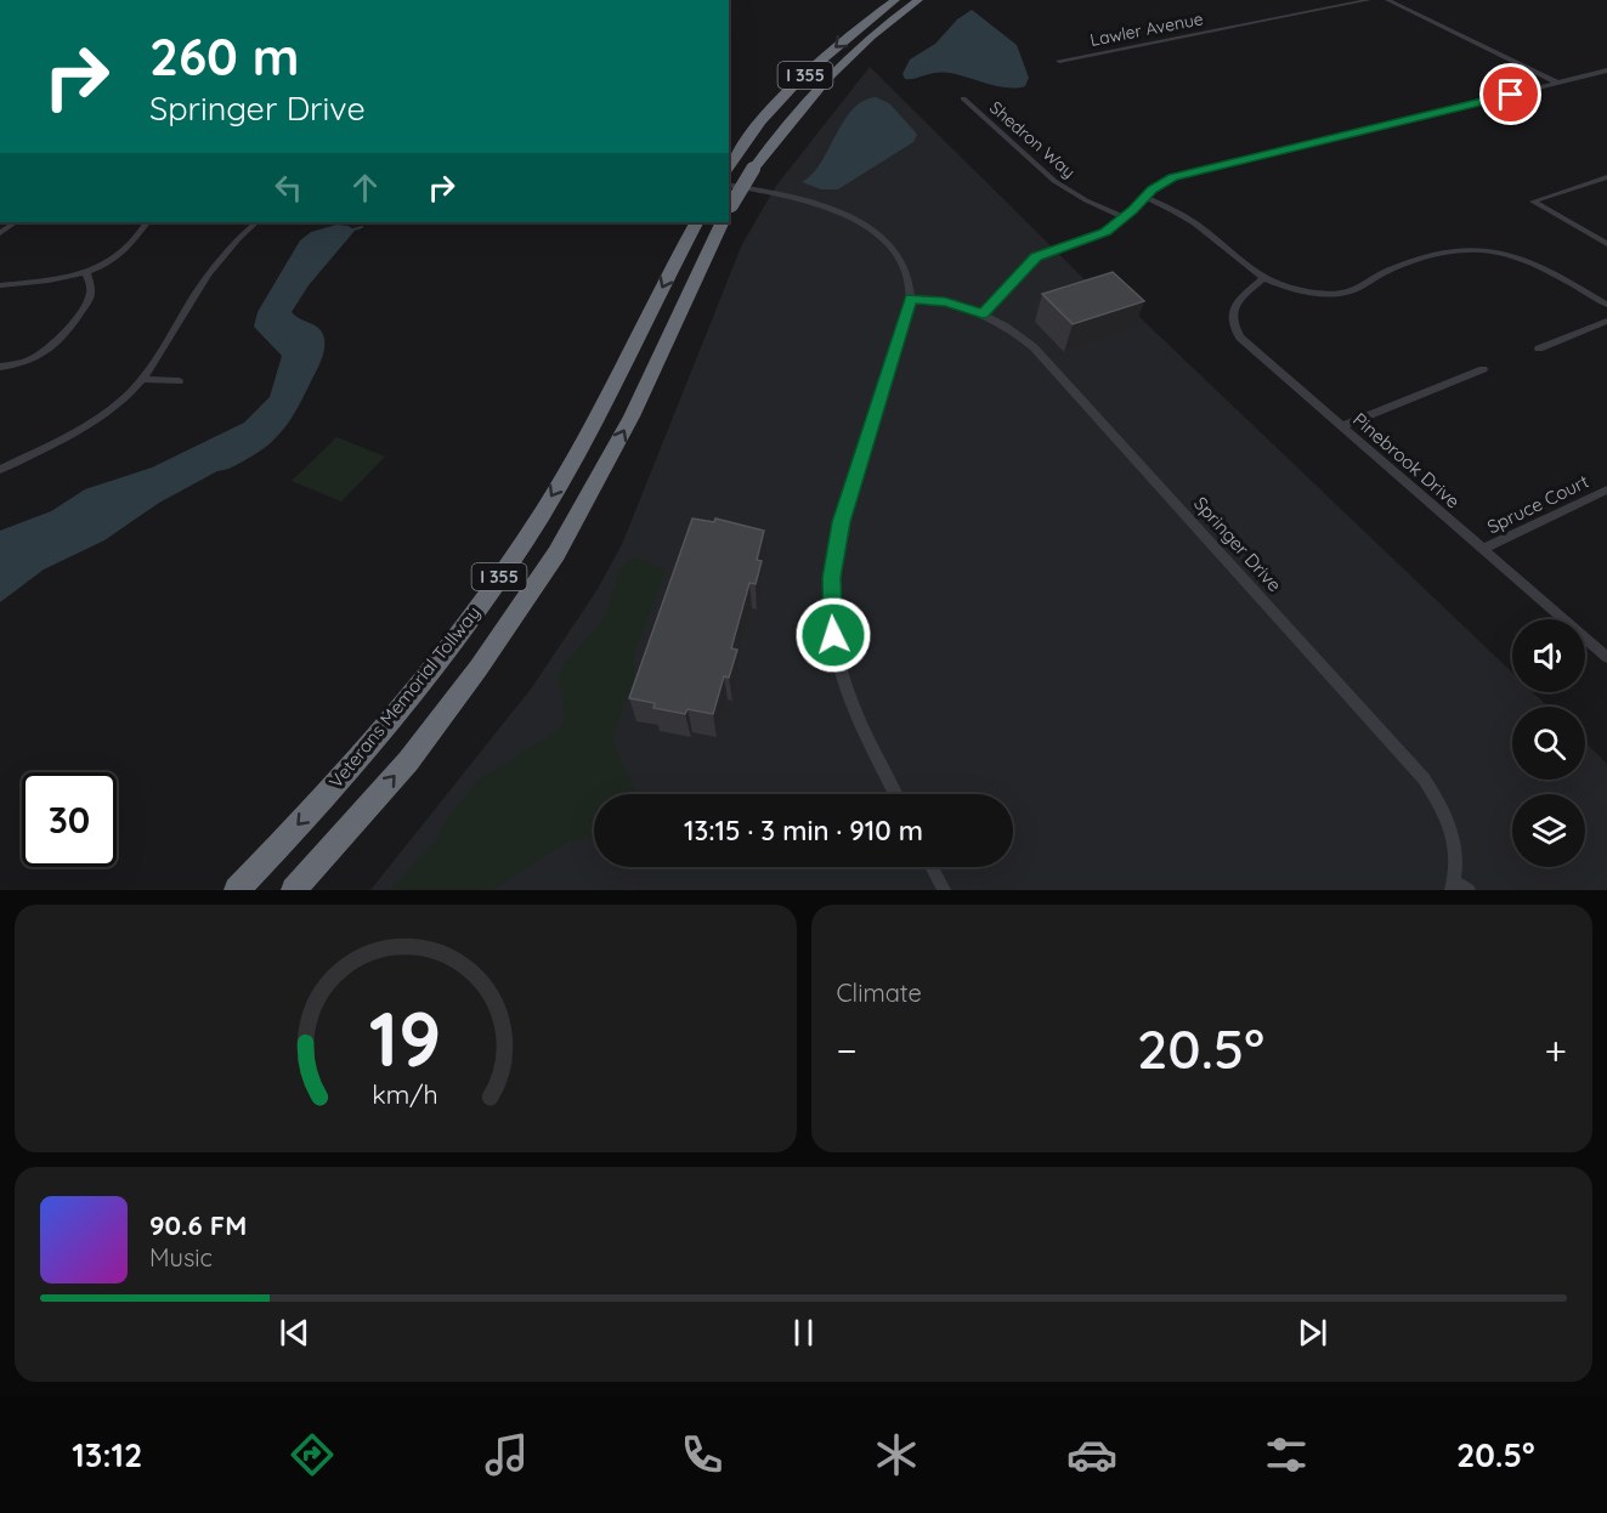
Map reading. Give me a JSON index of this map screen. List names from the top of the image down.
{
  "streets": {
    "highway": ["I 355", "Veterans Memorial Tollway"],
    "street": [
      "Lawler Avenue",
      "Shedron Way",
      "Pinebrook Drive",
      "Spruce Court",
      "Springer Drive"
    ]
  },
  "crossings": [
    ["Pinebrook Drive", "Spruce Court"]
  ],
  "page": {
    "turn": ["260 m", "Springer Drive"],
    "limit": "30",
    "trip": "13:15 · 3 min · 910 m",
    "tile": "Climate",
    "heat": ["−", "20.5°", "+"],
    "song": ["90.6 FM", "Music"],
    "tabs": ["13:12", "20.5°"],
    "gauge": ["19", "km/h"]
  }
}
